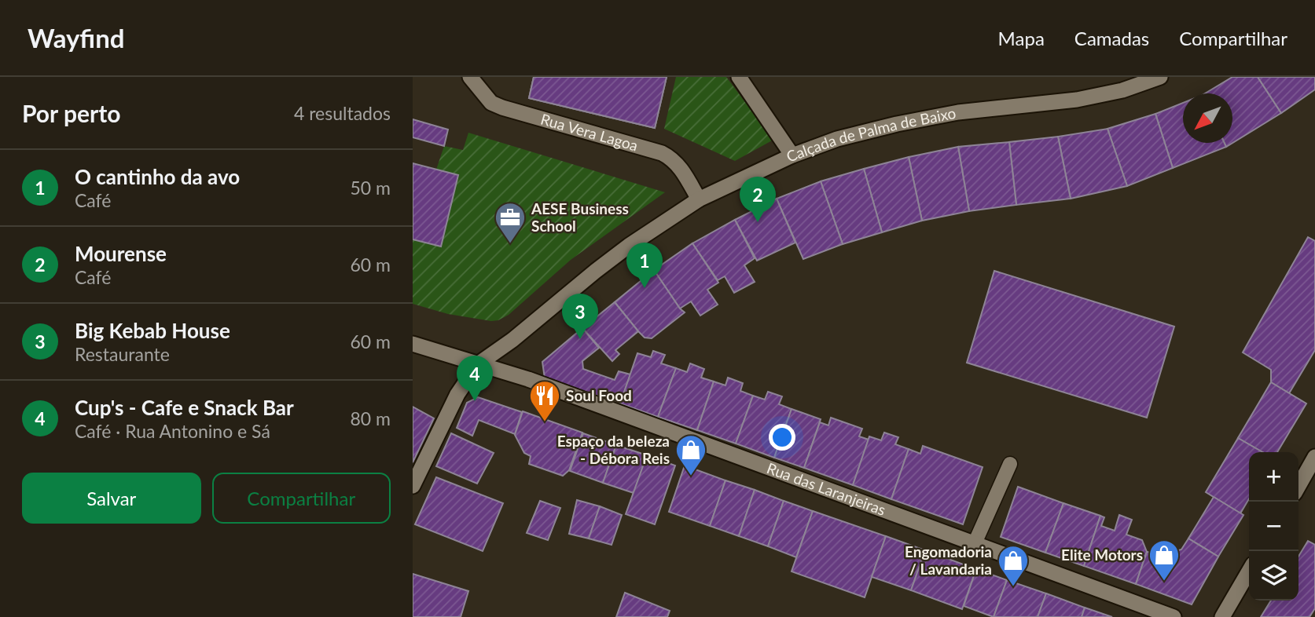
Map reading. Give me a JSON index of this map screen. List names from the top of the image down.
{
  "streets": {
    "street": ["Rua Vera Lagoa", "Calçada de Palma de Baixo", "Rua das Laranjeiras"]
  },
  "crossings": [
    ["Rua Vera Lagoa", "Calçada de Palma de Baixo"],
    ["Calçada de Palma de Baixo", "Rua das Laranjeiras"]
  ],
  "places": {
    "office": ["AESE Business School"],
    "restaurant": ["Soul Food"],
    "shop": ["Espaço da beleza - Débora Reis", "Elite Motors", "Engomadoria / Lavandaria"]
  },
  "north": "bottom left",
  "page": {
    "header": "Wayfind",
    "nav": ["Mapa", "Camadas", "Compartilhar"],
    "heading": ["Por perto", "4 resultados"],
    "list": [
      {
        "mark": "1",
        "name": "O cantinho da avo",
        "note": "Café",
        "value": "50 m"
      },
      {
        "mark": "2",
        "name": "Mourense",
        "note": "Café",
        "value": "60 m"
      },
      {
        "mark": "3",
        "name": "Big Kebab House",
        "note": "Restaurante",
        "value": "60 m"
      },
      {
        "mark": "4",
        "name": "Cup's - Cafe e Snack Bar",
        "note": "Café · Rua Antonino e Sá",
        "value": "80 m"
      }
    ],
    "pins": [
      "2",
      "1",
      "3",
      "4"
    ],
    "map_buttons": ["+", "−"],
    "buttons": ["Salvar", "Compartilhar"]
  }
}
